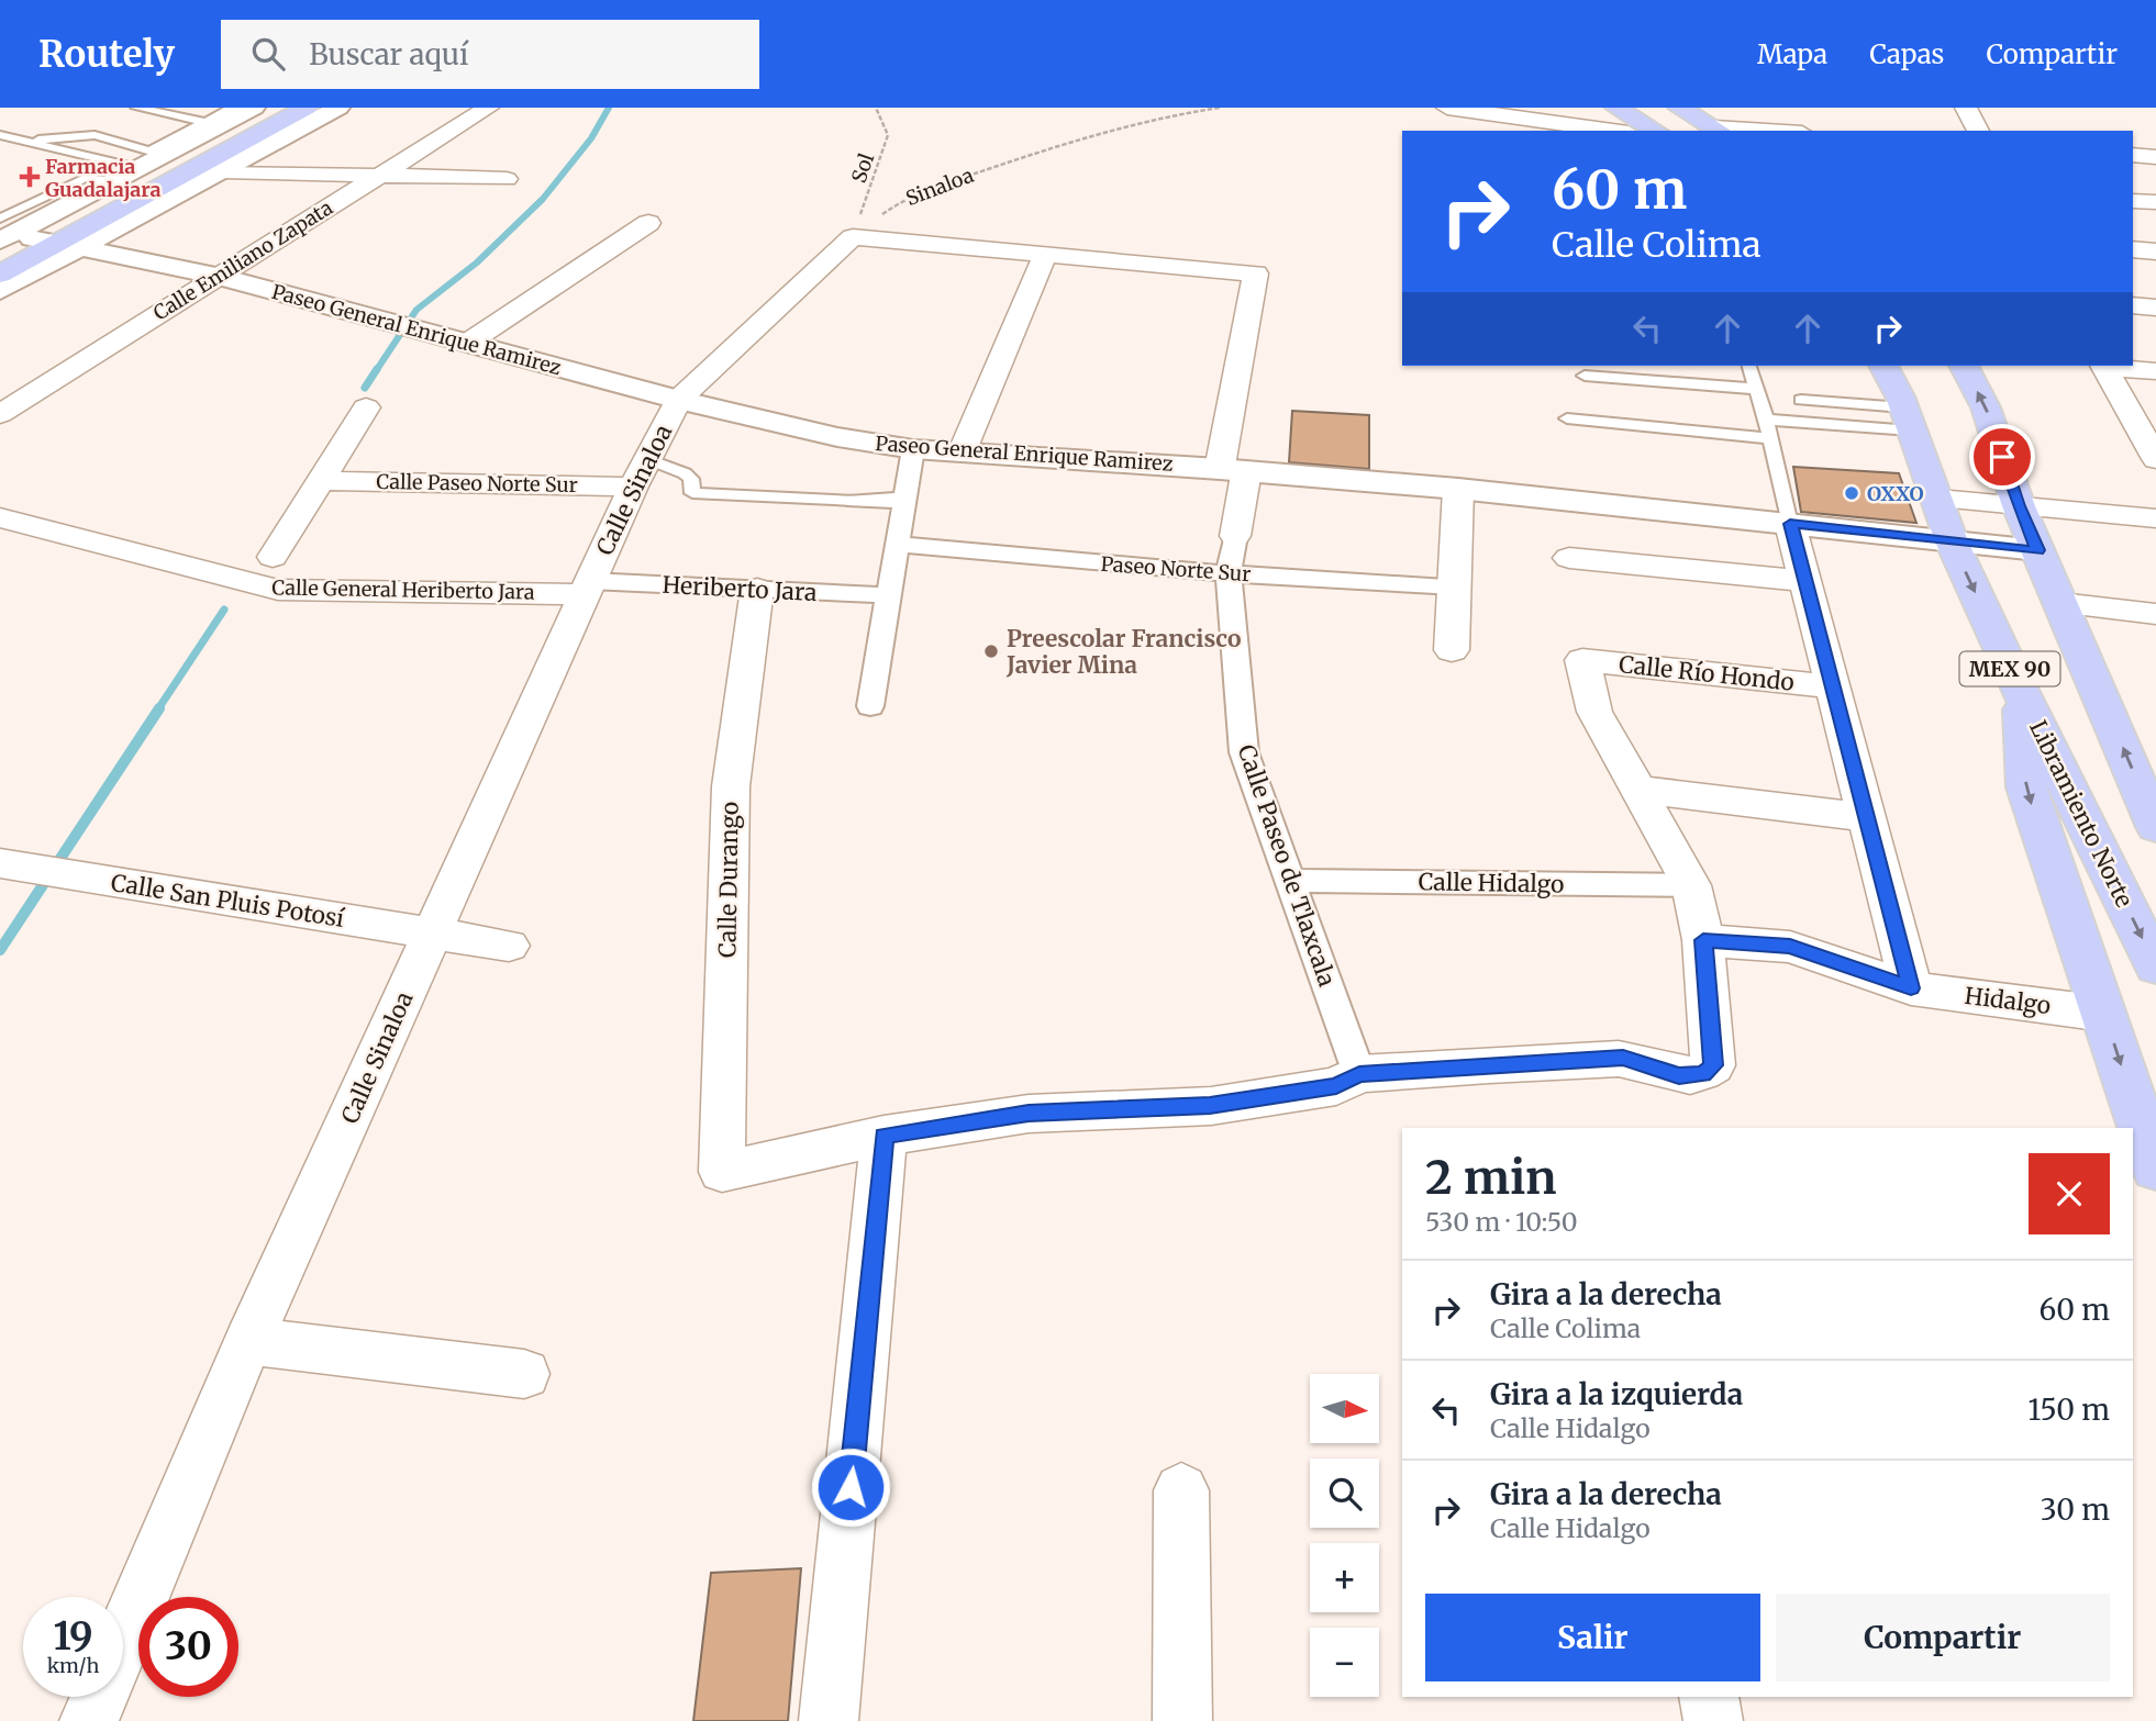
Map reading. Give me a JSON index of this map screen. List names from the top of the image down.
{
  "streets": {
    "main road": ["MEX 90", "Libramiento Norte"],
    "street": [
      "Calle Emiliano Zapata",
      "Paseo General Enrique Ramirez",
      "Calle Paseo Norte Sur",
      "Calle Sinaloa",
      "Paseo Norte Sur",
      "Heriberto Jara",
      "Calle General Heriberto Jara",
      "Calle Río Hondo",
      "Calle Paseo de Tlaxcala",
      "Calle Durango",
      "Calle Hidalgo",
      "Calle San Pluis Potosí",
      "Hidalgo"
    ],
    "path": ["Sol", "Sinaloa"]
  },
  "crossings": [
    ["Sol", "Sinaloa"],
    ["Calle Emiliano Zapata", "Paseo General Enrique Ramirez"],
    ["Paseo General Enrique Ramirez", "Calle Sinaloa"],
    ["Paseo General Enrique Ramirez", "MEX 90"],
    ["Paseo General Enrique Ramirez", "Libramiento Norte"],
    ["Paseo General Enrique Ramirez", "Calle Paseo de Tlaxcala"],
    ["Calle Paseo Norte Sur", "Calle Sinaloa"],
    ["Calle Sinaloa", "Heriberto Jara"],
    ["Calle Sinaloa", "Calle General Heriberto Jara"],
    ["Calle Sinaloa", "Calle San Pluis Potosí"],
    ["Paseo Norte Sur", "Calle Paseo de Tlaxcala"],
    ["Heriberto Jara", "Calle General Heriberto Jara"],
    ["Heriberto Jara", "Calle Durango"],
    ["Calle Paseo de Tlaxcala", "Calle Hidalgo"]
  ],
  "places": {
    "health": ["Farmacia Guadalajara"],
    "other": ["OXXO", "Preescolar Francisco Javier Mina"]
  },
  "north": "right",
  "page": {
    "header": "Routely",
    "search": "Buscar aquí",
    "nav": ["Mapa", "Capas", "Compartir"],
    "turn": ["60 m", "Calle Colima"],
    "heading": ["2 min", "530 m · 10:50"],
    "list": [
      {
        "name": "Gira a la derecha",
        "note": "Calle Colima",
        "value": "60 m"
      },
      {
        "name": "Gira a la izquierda",
        "note": "Calle Hidalgo",
        "value": "150 m"
      },
      {
        "name": "Gira a la derecha",
        "note": "Calle Hidalgo",
        "value": "30 m"
      }
    ],
    "map_buttons": ["+", "−"],
    "buttons": ["Salir", "Compartir"],
    "speed": "19 km/h",
    "limit": "30"
  }
}
